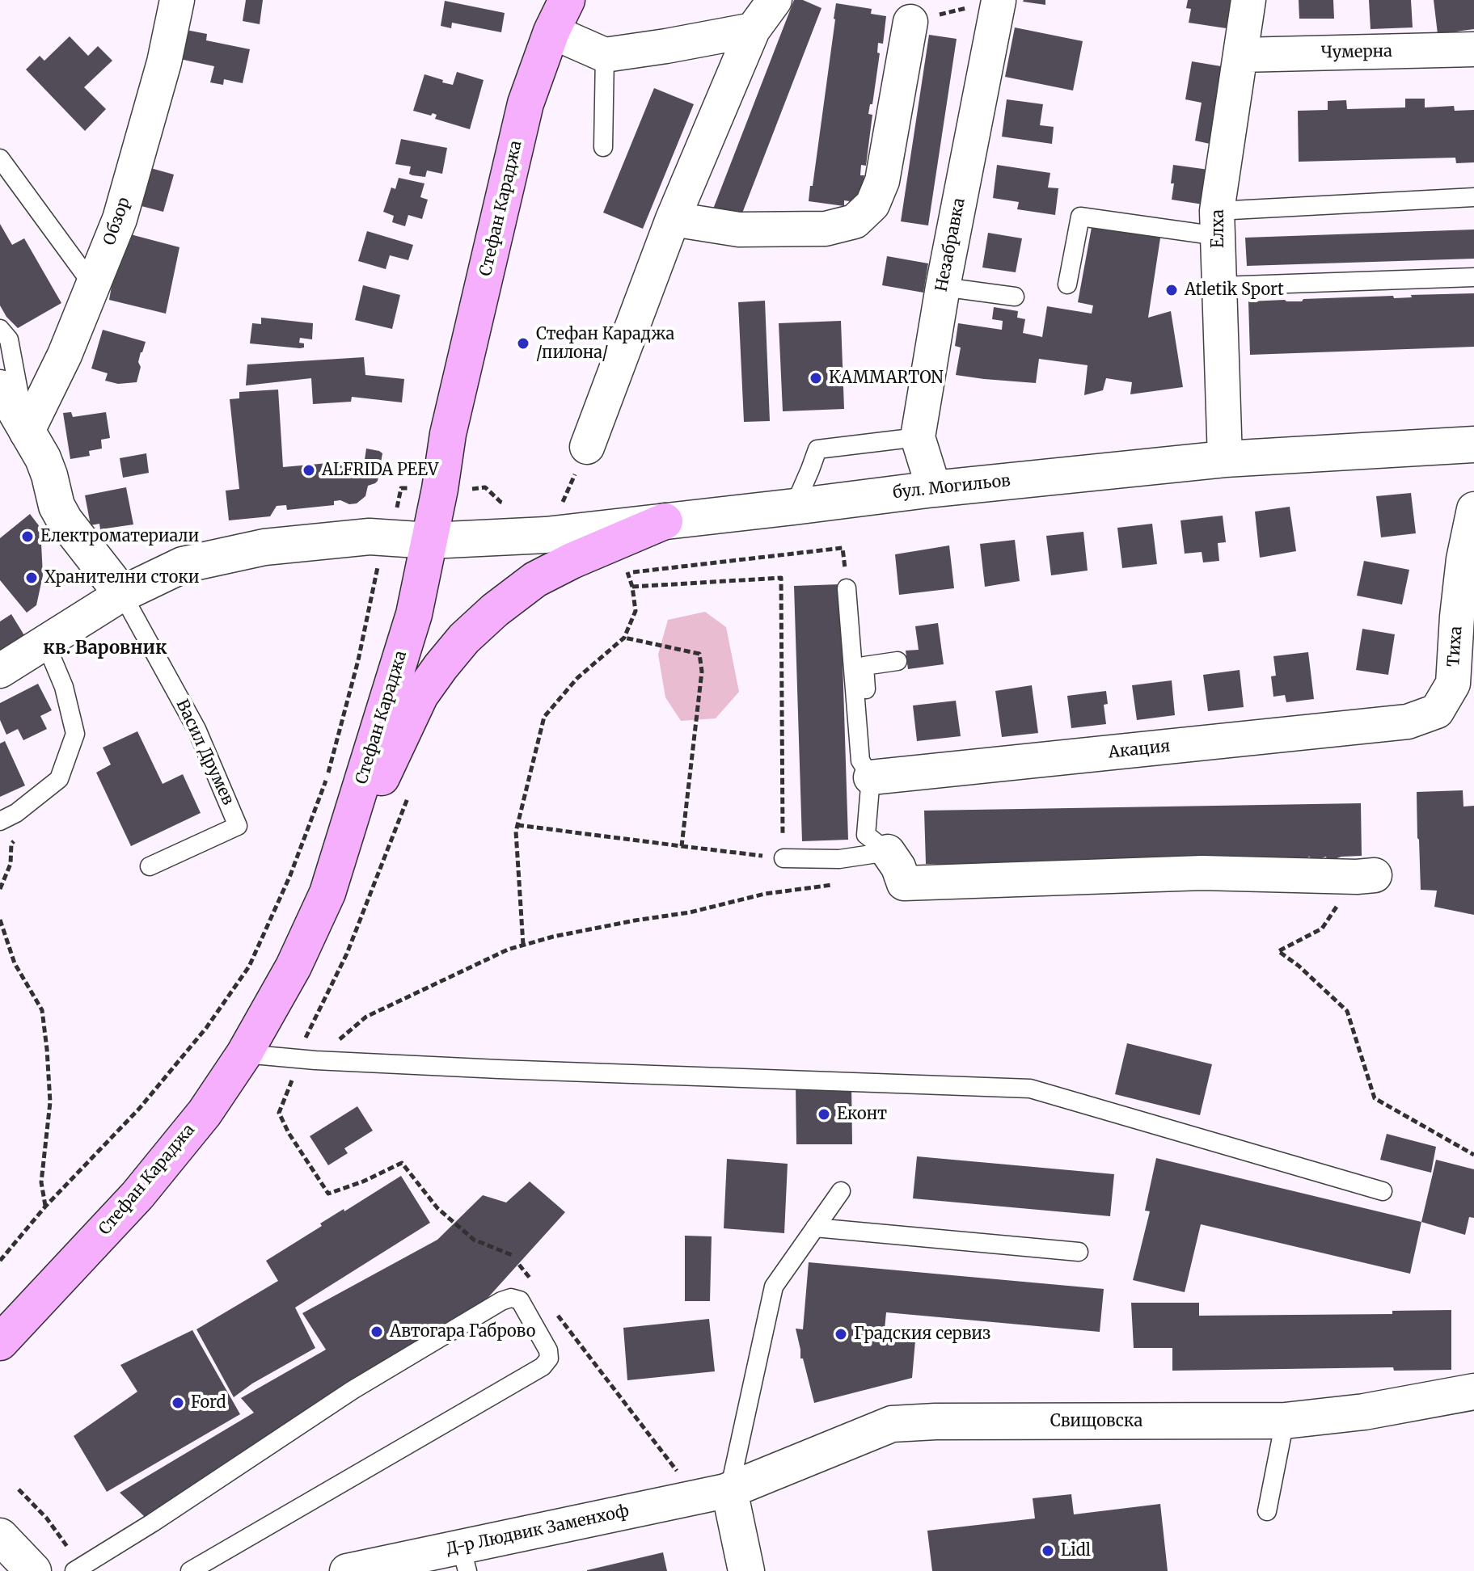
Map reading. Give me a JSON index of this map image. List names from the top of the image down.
{
  "streets": {
    "main road": ["Стефан Караджа"],
    "street": [
      "Чумерна",
      "Обзор",
      "Елха",
      "Незабравка",
      "бул. Могильов",
      "Тиха",
      "Акация",
      "Свищовска",
      "Д-р Людвик Заменхоф"
    ],
    "lane": ["Васил Друмев"]
  },
  "crossings": [
    ["Чумерна", "Елха"],
    ["Стефан Караджа", "бул. Могильов"],
    ["Елха", "бул. Могильов"],
    ["Незабравка", "бул. Могильов"],
    ["Тиха", "Акация"],
    ["Свищовска", "Д-р Людвик Заменхоф"]
  ],
  "districts": ["кв. Варовник"],
  "places": [
    "Atletik Sport",
    "Стефан Караджа /пилона/",
    "KAMMARTON",
    "ALFRIDA PEEV",
    "Електроматериали",
    "Хранителни стоки",
    "Еконт",
    "Автогара Габрово",
    "Градския сервиз",
    "Ford",
    "Lidl"
  ]
}
